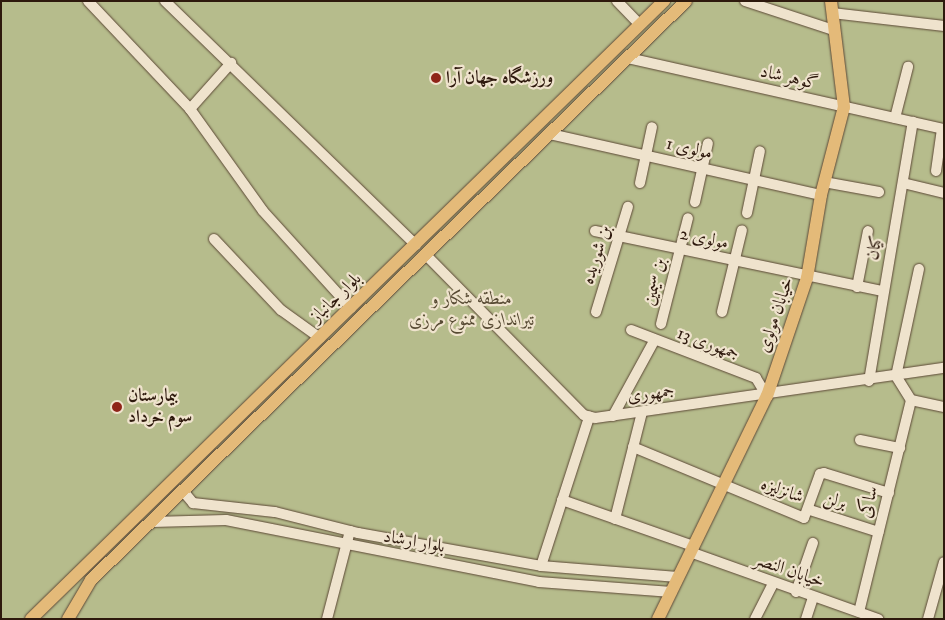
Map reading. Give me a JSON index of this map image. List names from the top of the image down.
{
  "streets": {
    "main road": ["بلوار جانباز", "خیابان مولوی"],
    "street": [
      "گوهر شاد",
      "مولوی 1",
      "مولوی 2",
      "کیان",
      "بن شوریده",
      "بن سیمین",
      "جمهوری 13",
      "جمهوری",
      "شانزلیزه",
      "برلن",
      "ساکی",
      "بلوار ارشاد",
      "خیابان النصر"
    ]
  },
  "crossings": [
    ["گوهر شاد", "کیان"],
    ["گوهر شاد", "بلوار جانباز"],
    ["گوهر شاد", "خیابان مولوی"],
    ["مولوی 1", "بلوار جانباز"],
    ["مولوی 1", "خیابان مولوی"],
    ["مولوی 2", "کیان"],
    ["مولوی 2", "بن شوریده"],
    ["مولوی 2", "بن سیمین"],
    ["مولوی 2", "خیابان مولوی"],
    ["کیان", "جمهوری"],
    ["بلوار جانباز", "بلوار ارشاد"],
    ["خیابان مولوی", "جمهوری 13"],
    ["خیابان مولوی", "جمهوری"],
    ["خیابان مولوی", "شانزلیزه"],
    ["خیابان مولوی", "بلوار ارشاد"],
    ["خیابان مولوی", "خیابان النصر"],
    ["جمهوری 13", "جمهوری"],
    ["شانزلیزه", "برلن"],
    ["شانزلیزه", "ساکی"],
    ["برلن", "ساکی"],
    ["ساکی", "خیابان النصر"]
  ],
  "parks": ["منطقه شکار و تیراندازی ممنوع مرزی"],
  "places": ["ورزشگاه جهان آرا", "بیمارستان سوم خرداد"]
}
